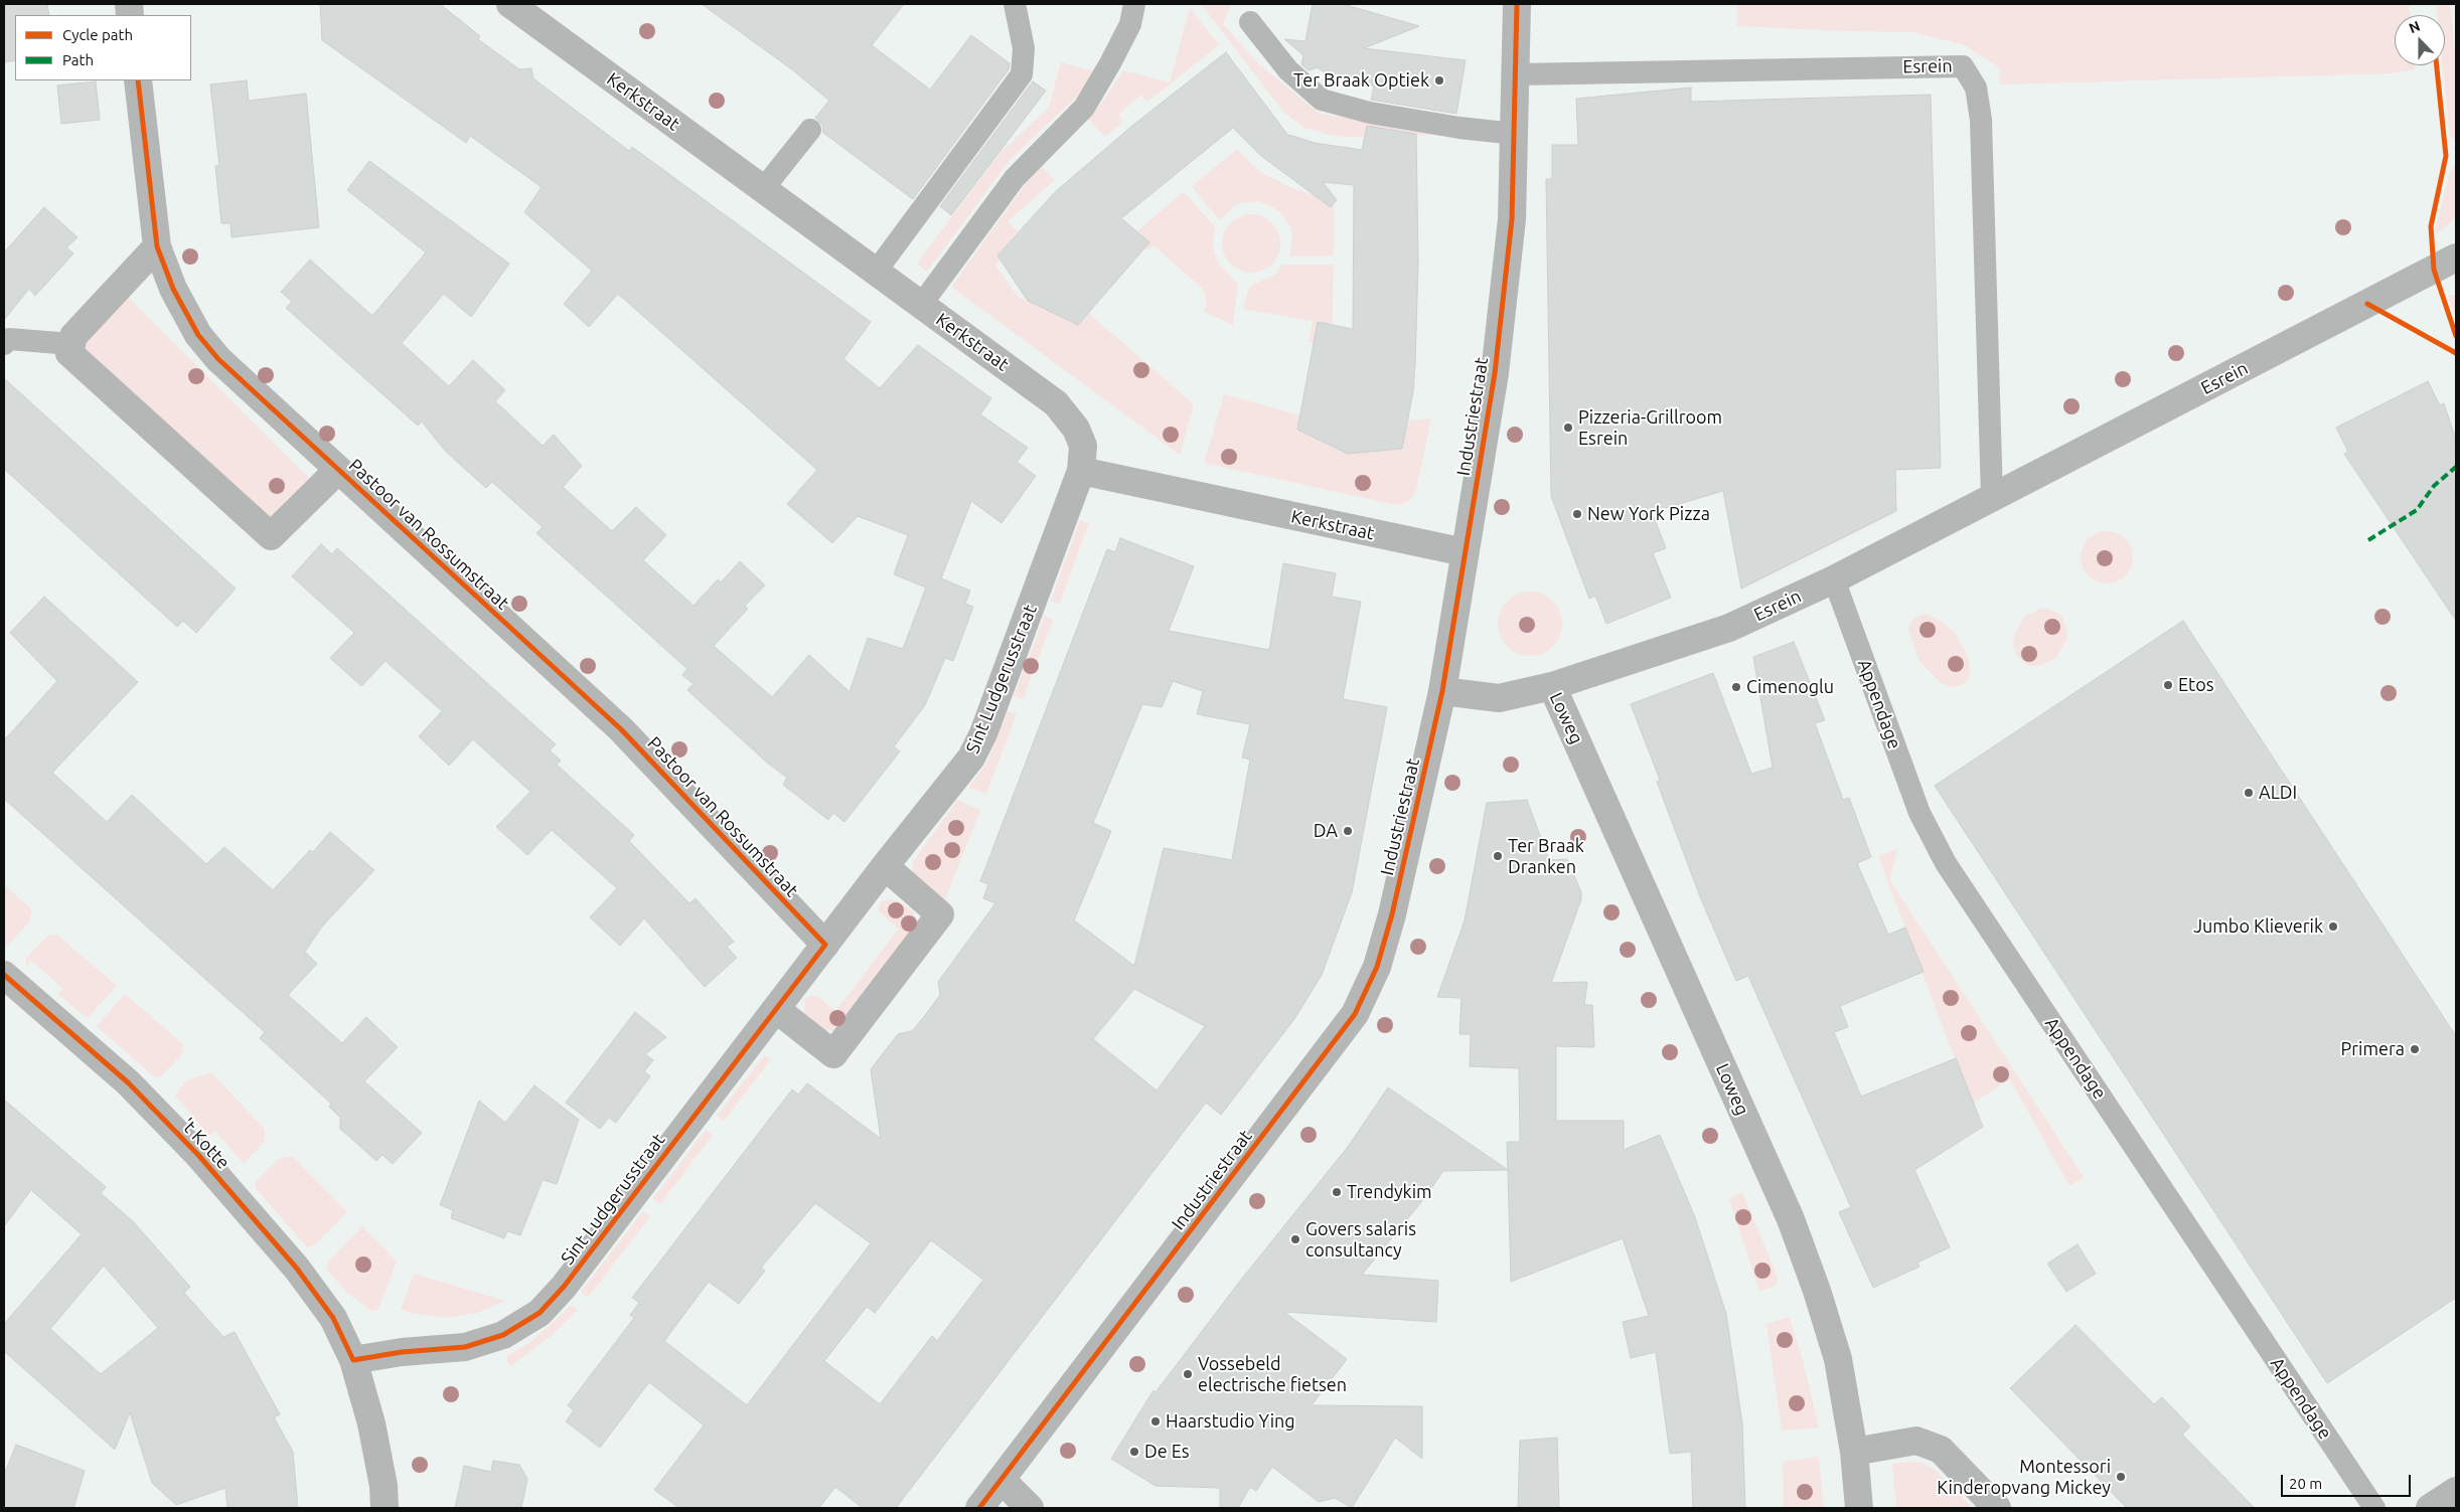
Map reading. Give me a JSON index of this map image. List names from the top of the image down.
{
  "streets": {
    "street": [
      "Esrein",
      "Kerkstraat",
      "Industriestraat",
      "Pastoor van Rossumstraat",
      "Sint Ludgerusstraat",
      "Loweg",
      "'t Kotte"
    ],
    "lane": ["Appendage"]
  },
  "crossings": [
    ["Esrein", "Industriestraat"],
    ["Esrein", "Appendage"],
    ["Esrein", "Loweg"],
    ["Kerkstraat", "Industriestraat"],
    ["Kerkstraat", "Sint Ludgerusstraat"],
    ["Industriestraat", "Loweg"],
    ["Pastoor van Rossumstraat", "Sint Ludgerusstraat"],
    ["Sint Ludgerusstraat", "'t Kotte"]
  ],
  "places": [
    "Ter Braak Optiek",
    "Pizzeria-Grillroom Esrein",
    "New York Pizza",
    "Etos",
    "Cimenoglu",
    "ALDI",
    "DA",
    "Ter Braak Dranken",
    "Jumbo Klieverik",
    "Primera",
    "Trendykim",
    "Govers salaris consultancy",
    "Vossebeld electrische fietsen",
    "Haarstudio Ying",
    "De Es",
    "Montessori Kinderopvang Mickey"
  ],
  "legend": ["Cycle path", "Path"],
  "scale_bar": "20 m",
  "north": "top"
}
